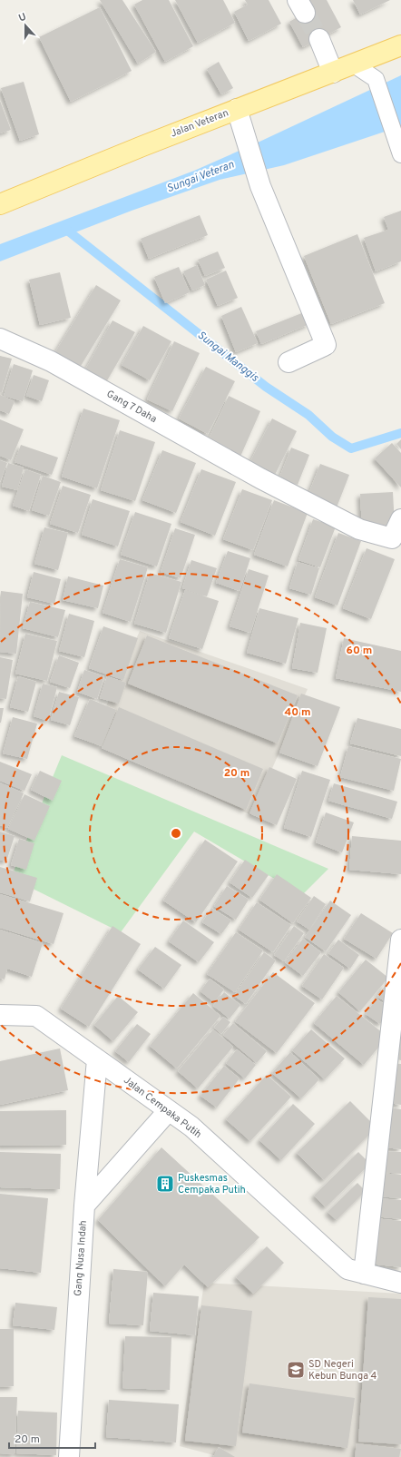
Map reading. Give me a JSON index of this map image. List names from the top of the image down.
{
  "streets": {
    "main road": ["Jalan Veteran"],
    "street": ["Gang 7 Daha", "Jalan Cempaka Putih", "Gang Nusa Indah"]
  },
  "crossings": [
    ["Jalan Cempaka Putih", "Gang Nusa Indah"]
  ],
  "water": ["Sungai Veteran", "Sungai Manggis"],
  "places": {
    "building": ["Puskesmas Cempaka Putih"],
    "school or university": ["SD Negeri Kebun Bunga 4"]
  },
  "scale_bar": "20 m",
  "north": "top",
  "rings": ["60 m", "40 m", "20 m"]
}
